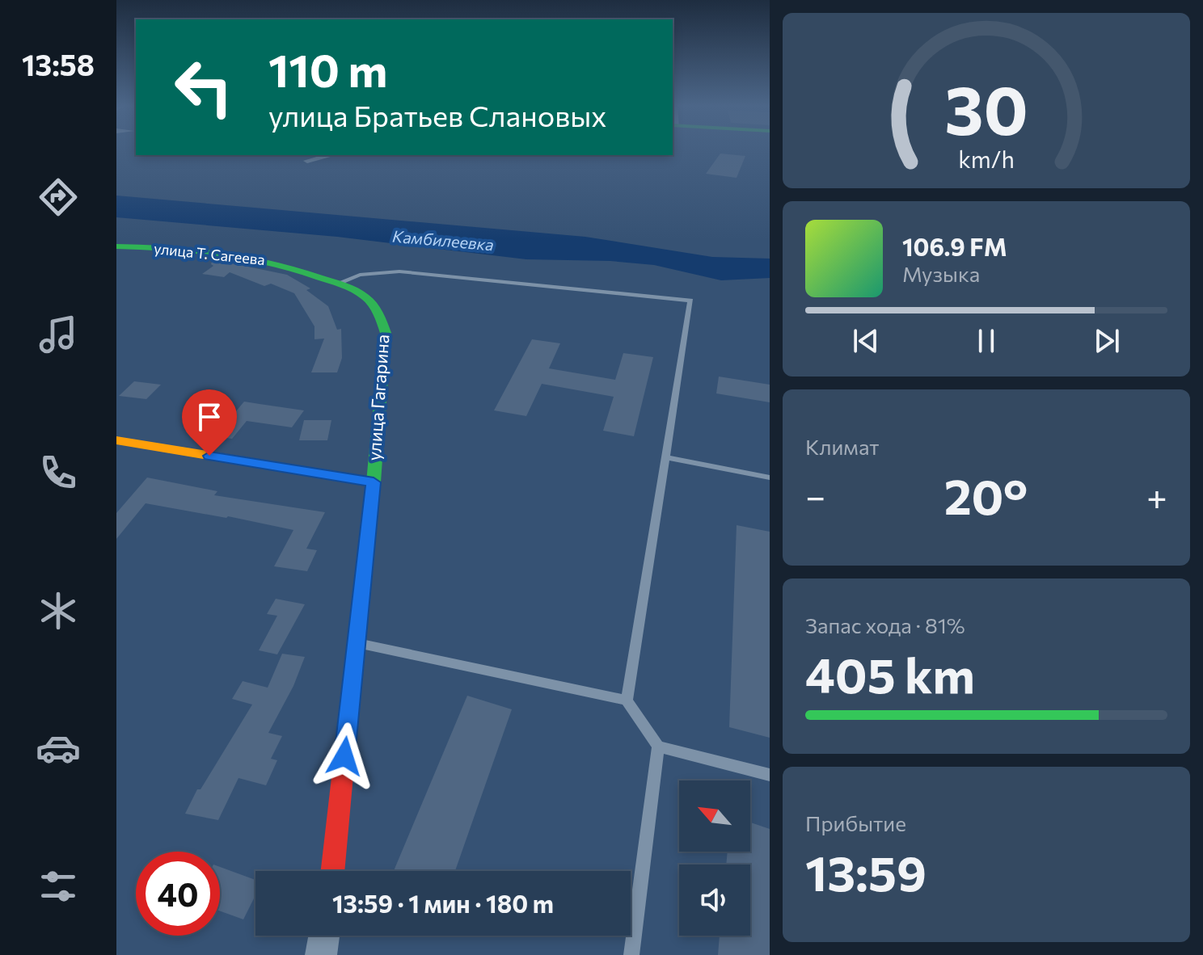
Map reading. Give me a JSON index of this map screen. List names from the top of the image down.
{
  "streets": {
    "street": ["улица Т. Сагеева", "улица Гагарина"]
  },
  "crossings": [
    ["улица Т. Сагеева", "улица Гагарина"]
  ],
  "water": ["Камбилеевка"],
  "north": "top left",
  "page": {
    "tabs": "13:58",
    "turn": ["110 m", "улица Братьев Слановых"],
    "song": ["106.9 FM", "Музыка"],
    "tile": [
      "Климат",
      ["Запас хода · 81%", "405 km"],
      ["Прибытие", "13:59"]
    ],
    "heat": ["−", "20°", "+"],
    "limit": "40",
    "trip": "13:59 · 1 мин · 180 m",
    "gauge": ["30", "km/h"]
  }
}
